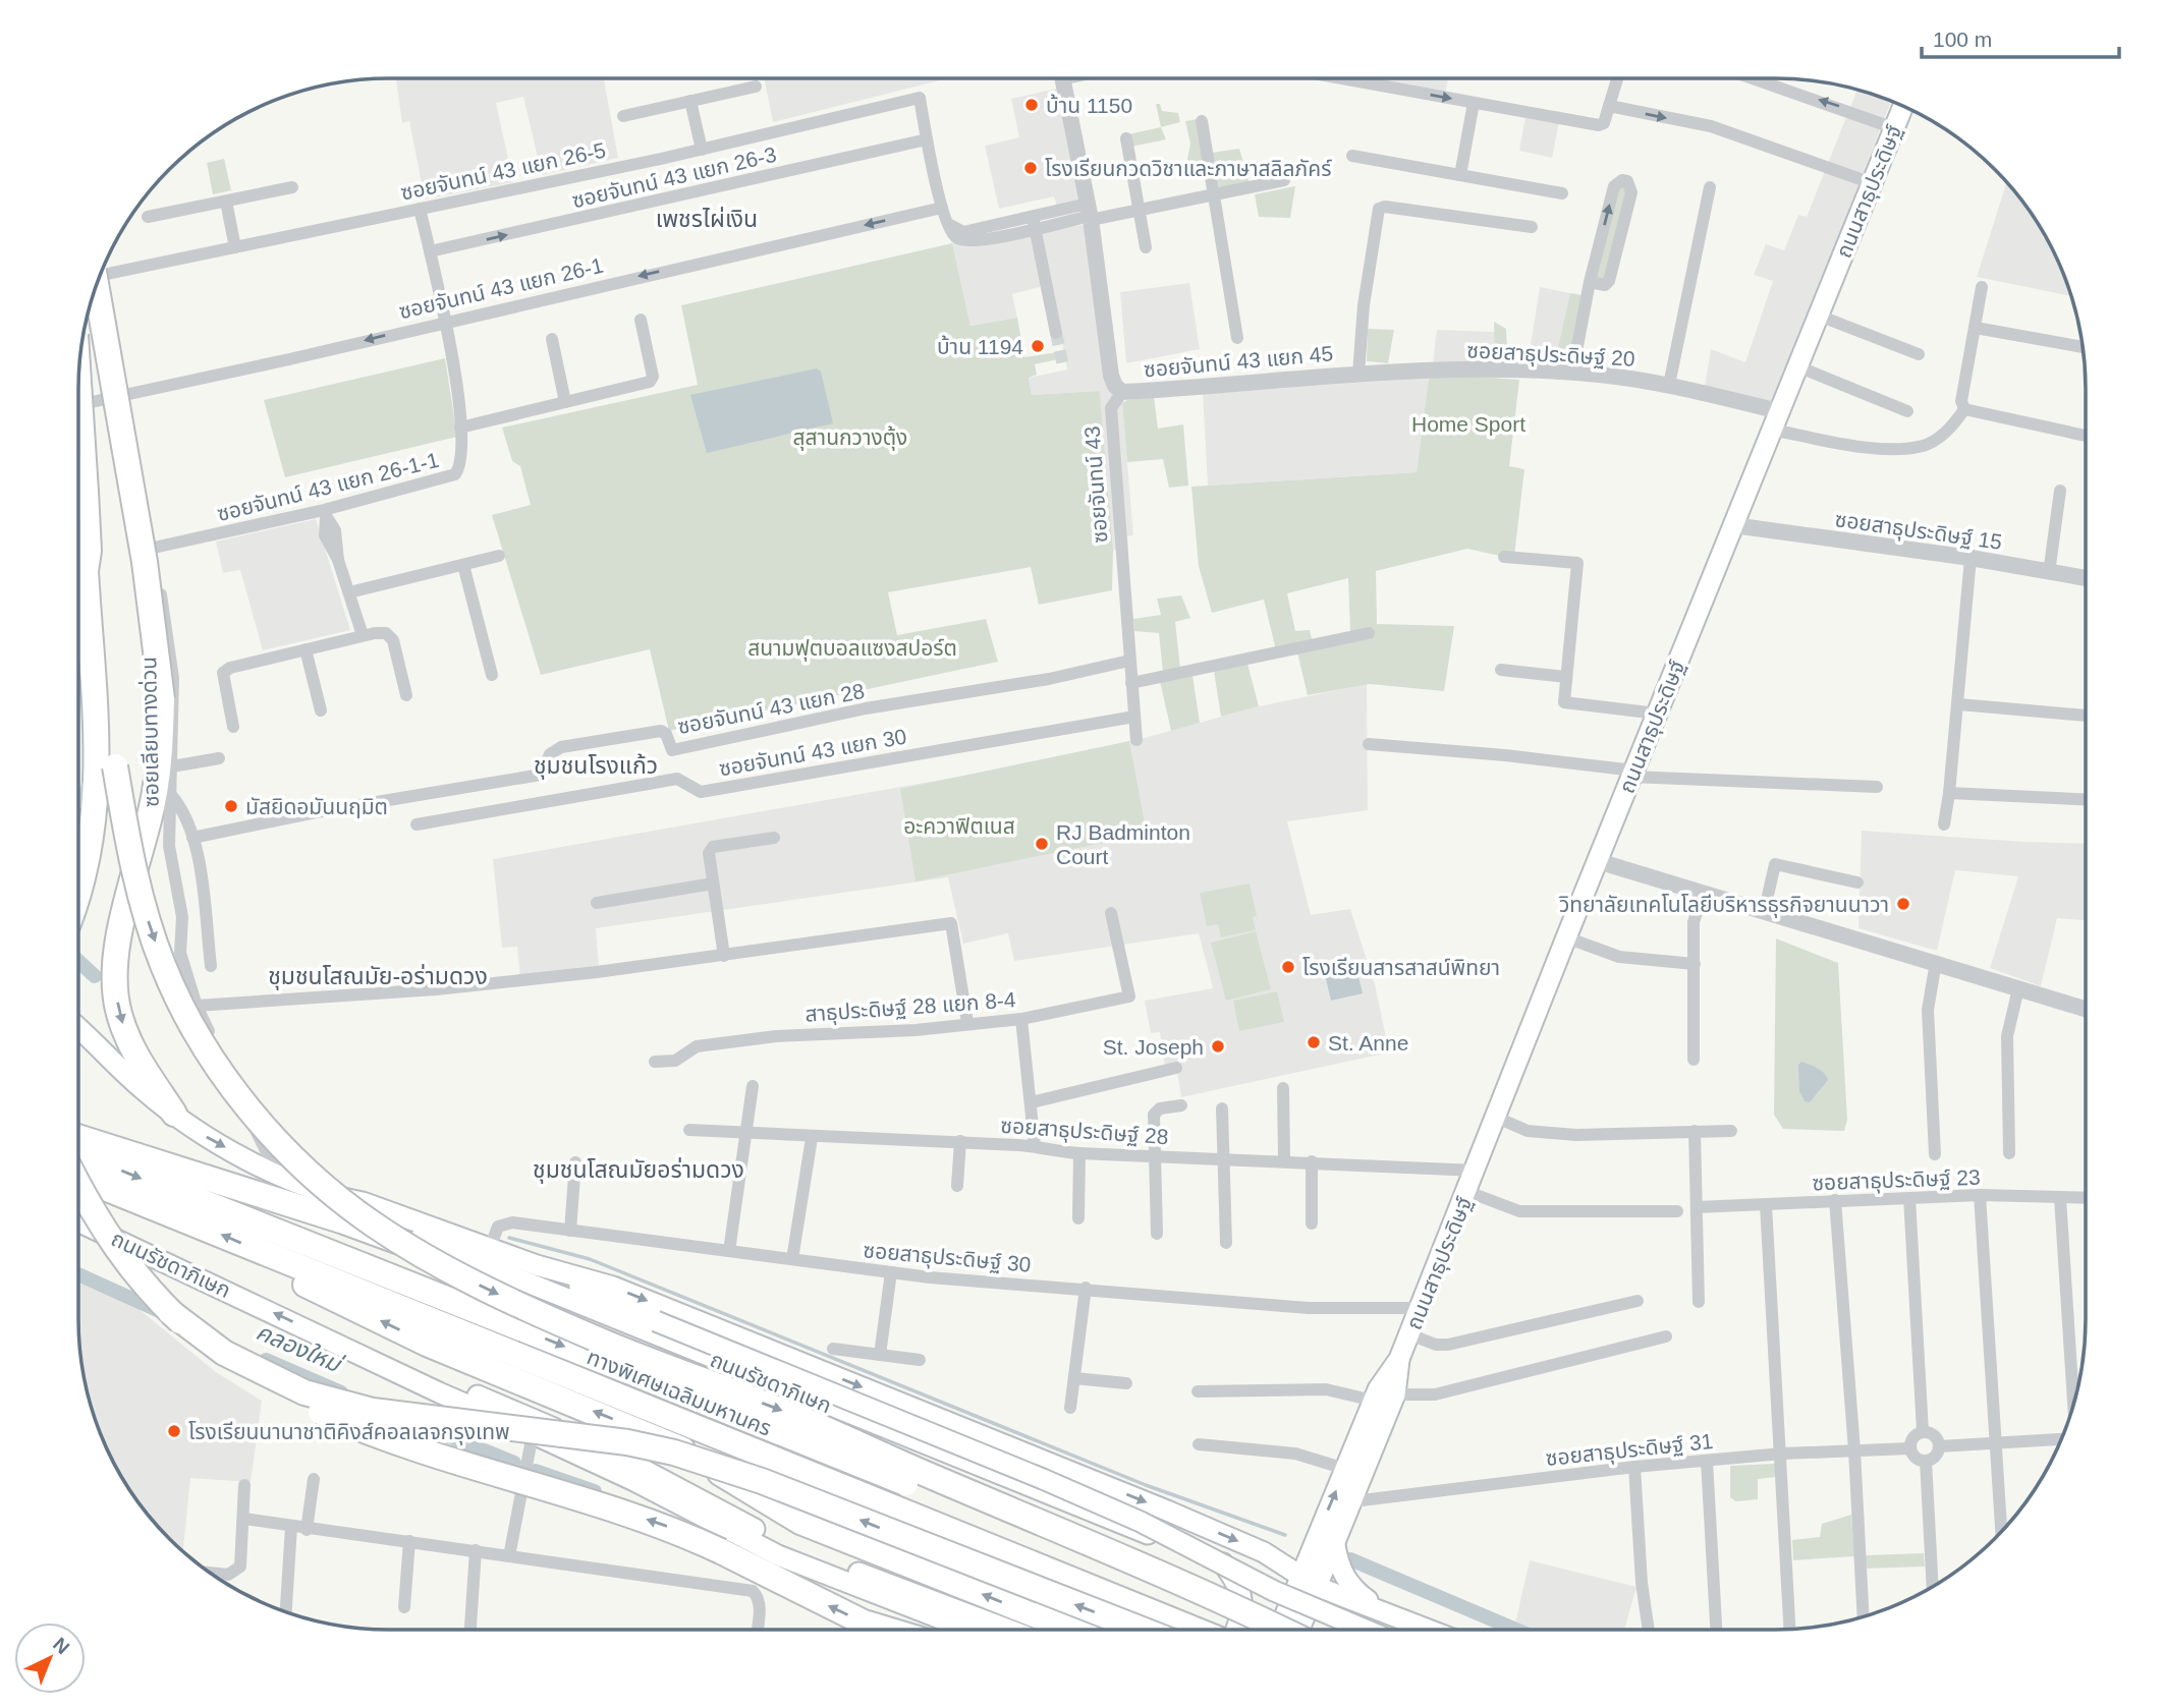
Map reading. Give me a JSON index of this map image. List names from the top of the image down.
{
  "streets": {
    "highway": ["ทางพิเศษเฉลิมมหานคร"],
    "main road": ["ถนนสาธุประดิษฐ์", "ถนนรัชดาภิเษก"],
    "street": [
      "ซอยจันทน์ 43 แยก 26-5",
      "ซอยจันทน์ 43 แยก 26-3",
      "ซอยจันทน์ 43 แยก 26-1",
      "ซอยสาธุประดิษฐ์ 20",
      "ซอยจันทน์ 43 แยก 45",
      "ซอยจันทน์ 43",
      "ซอยจันทน์ 43 แยก 26-1-1",
      "ซอยสาธุประดิษฐ์ 15",
      "ซอยจันทน์ 43 แยก 28",
      "ซอยเลียบทางด่วน",
      "ซอยจันทน์ 43 แยก 30",
      "สาธุประดิษฐ์ 28 แยก 8-4",
      "ซอยสาธุประดิษฐ์ 28",
      "ซอยสาธุประดิษฐ์ 23",
      "ซอยสาธุประดิษฐ์ 30",
      "ซอยสาธุประดิษฐ์ 31"
    ]
  },
  "crossings": [
    ["ซอยจันทน์ 43 แยก 26-5", "ซอยจันทน์ 43 แยก 26-3"],
    ["ซอยจันทน์ 43 แยก 26-5", "ซอยจันทน์ 43 แยก 26-1-1"],
    ["ซอยจันทน์ 43 แยก 26-3", "ซอยจันทน์ 43 แยก 26-1-1"],
    ["ถนนสาธุประดิษฐ์", "ซอยสาธุประดิษฐ์ 20"],
    ["ถนนสาธุประดิษฐ์", "ซอยสาธุประดิษฐ์ 15"],
    ["ถนนสาธุประดิษฐ์", "ซอยสาธุประดิษฐ์ 28"],
    ["ถนนสาธุประดิษฐ์", "ซอยสาธุประดิษฐ์ 30"],
    ["ถนนสาธุประดิษฐ์", "ถนนรัชดาภิเษก"],
    ["ถนนสาธุประดิษฐ์", "ซอยสาธุประดิษฐ์ 31"],
    ["ซอยจันทน์ 43 แยก 26-1", "ซอยจันทน์ 43 แยก 26-1-1"],
    ["ซอยจันทน์ 43 แยก 26-1", "ซอยเลียบทางด่วน"],
    ["ซอยสาธุประดิษฐ์ 20", "ซอยจันทน์ 43 แยก 45"],
    ["ซอยจันทน์ 43 แยก 45", "ซอยจันทน์ 43"],
    ["ซอยจันทน์ 43", "ซอยจันทน์ 43 แยก 28"],
    ["ซอยจันทน์ 43", "ซอยจันทน์ 43 แยก 30"],
    ["ซอยจันทน์ 43 แยก 26-1-1", "ซอยเลียบทางด่วน"],
    ["ซอยเลียบทางด่วน", "ถนนรัชดาภิเษก"],
    ["ซอยสาธุประดิษฐ์ 30", "ถนนรัชดาภิเษก"]
  ],
  "one_way": ["ซอยจันทน์ 43 แยก 26-3", "ซอยจันทน์ 43 แยก 26-1"],
  "districts": [
    "เพชรไผ่เงิน",
    "ชุมชนโรงแก้ว",
    "ชุมชนโสณมัย-อร่ามดวง",
    "ชุมชนโสณมัยอร่ามดวง"
  ],
  "water": ["คลองใหม่"],
  "parks": [
    "Home Sport",
    "สุสานกวางตุ้ง",
    "สนามฟุตบอลแซงสปอร์ต",
    "อะควาฟิตเนส"
  ],
  "places": [
    "บ้าน 1150",
    "โรงเรียนกวดวิชาและภาษาสลิลภัคร์",
    "บ้าน 1194",
    "มัสยิดอมันนฤมิต",
    "RJ Badminton Court",
    "วิทยาลัยเทคโนโลยีบริหารธุรกิจยานนาวา",
    "โรงเรียนสารสาสน์พิทยา",
    "St. Anne",
    "St. Joseph",
    "โรงเรียนนานาชาติคิงส์คอลเลจกรุงเทพ"
  ],
  "scale_bar": "100 m",
  "north": "top right"
}
